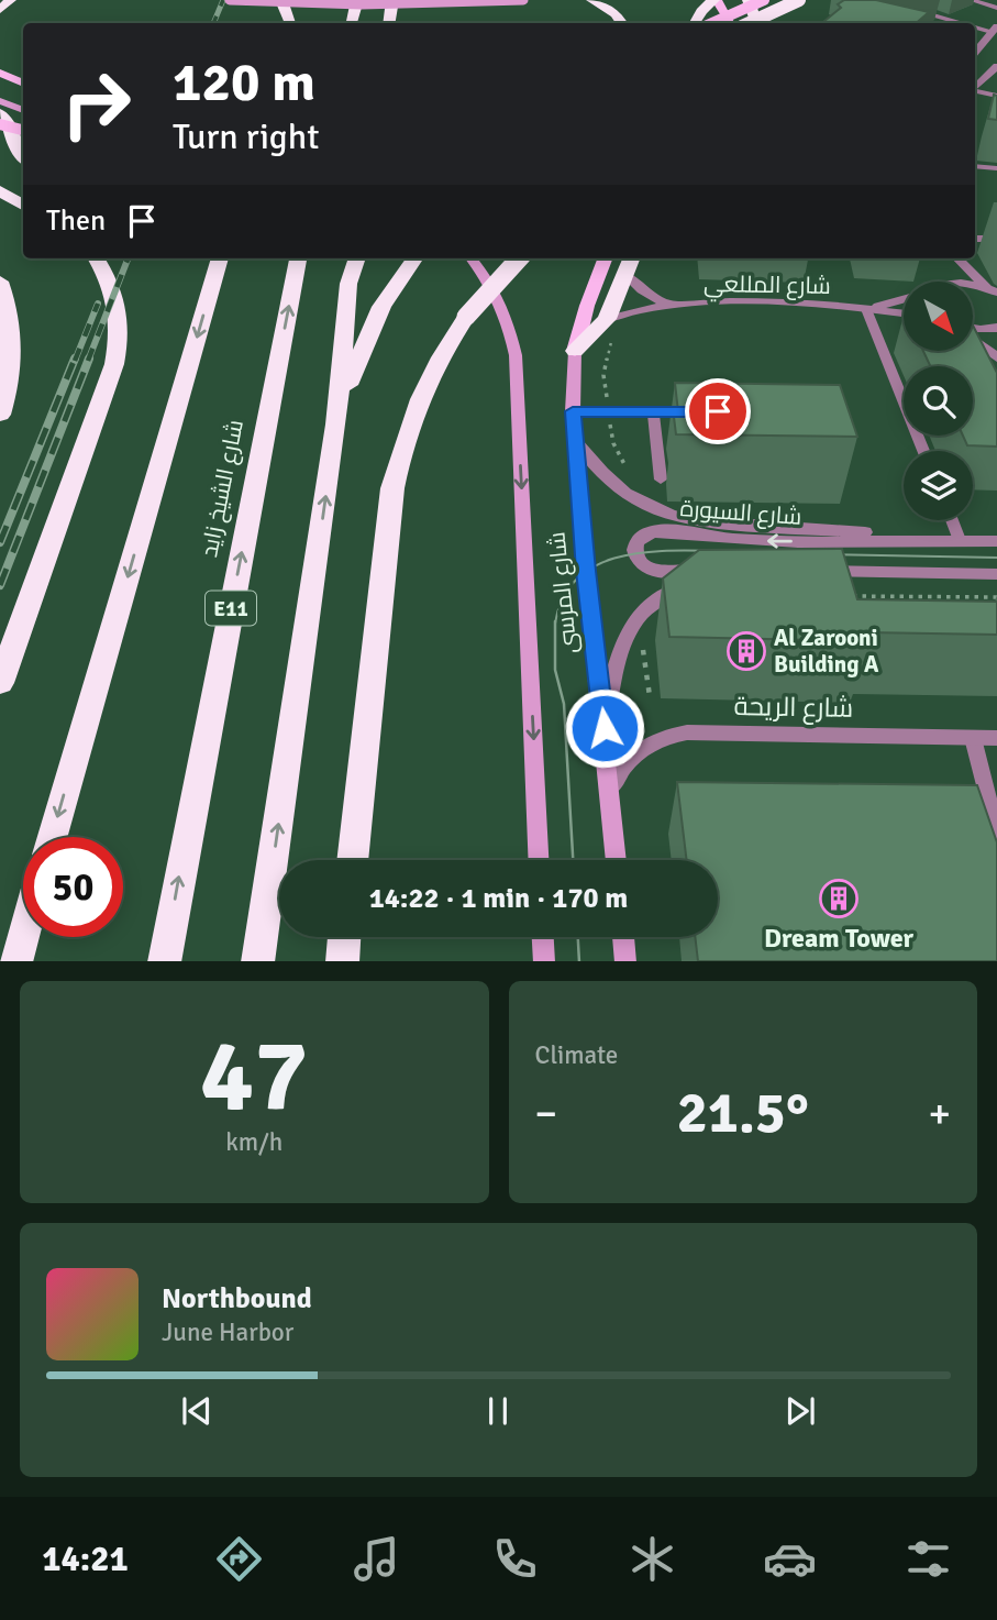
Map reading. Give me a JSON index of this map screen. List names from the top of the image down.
{
  "streets": {
    "highway": ["شارع الشيخ زايد", "E11"],
    "main road": ["شارع المرسى"],
    "street": ["شارع المللعي", "شارع السيورة", "شارع الريحة"]
  },
  "crossings": [
    ["شارع السيورة", "شارع المرسى"],
    ["شارع المرسى", "شارع الريحة"]
  ],
  "places": {
    "building": ["Al Zarooni Building A", "Dream Tower"]
  },
  "north": "bottom right",
  "page": {
    "turn": ["120 m", "Turn right"],
    "then": "Then",
    "limit": "50",
    "trip": "14:22 · 1 min · 170 m",
    "tile": [
      ["47", "km/h"],
      "Climate"
    ],
    "heat": ["−", "21.5°", "+"],
    "song": ["Northbound", "June Harbor"],
    "tabs": "14:21"
  }
}
